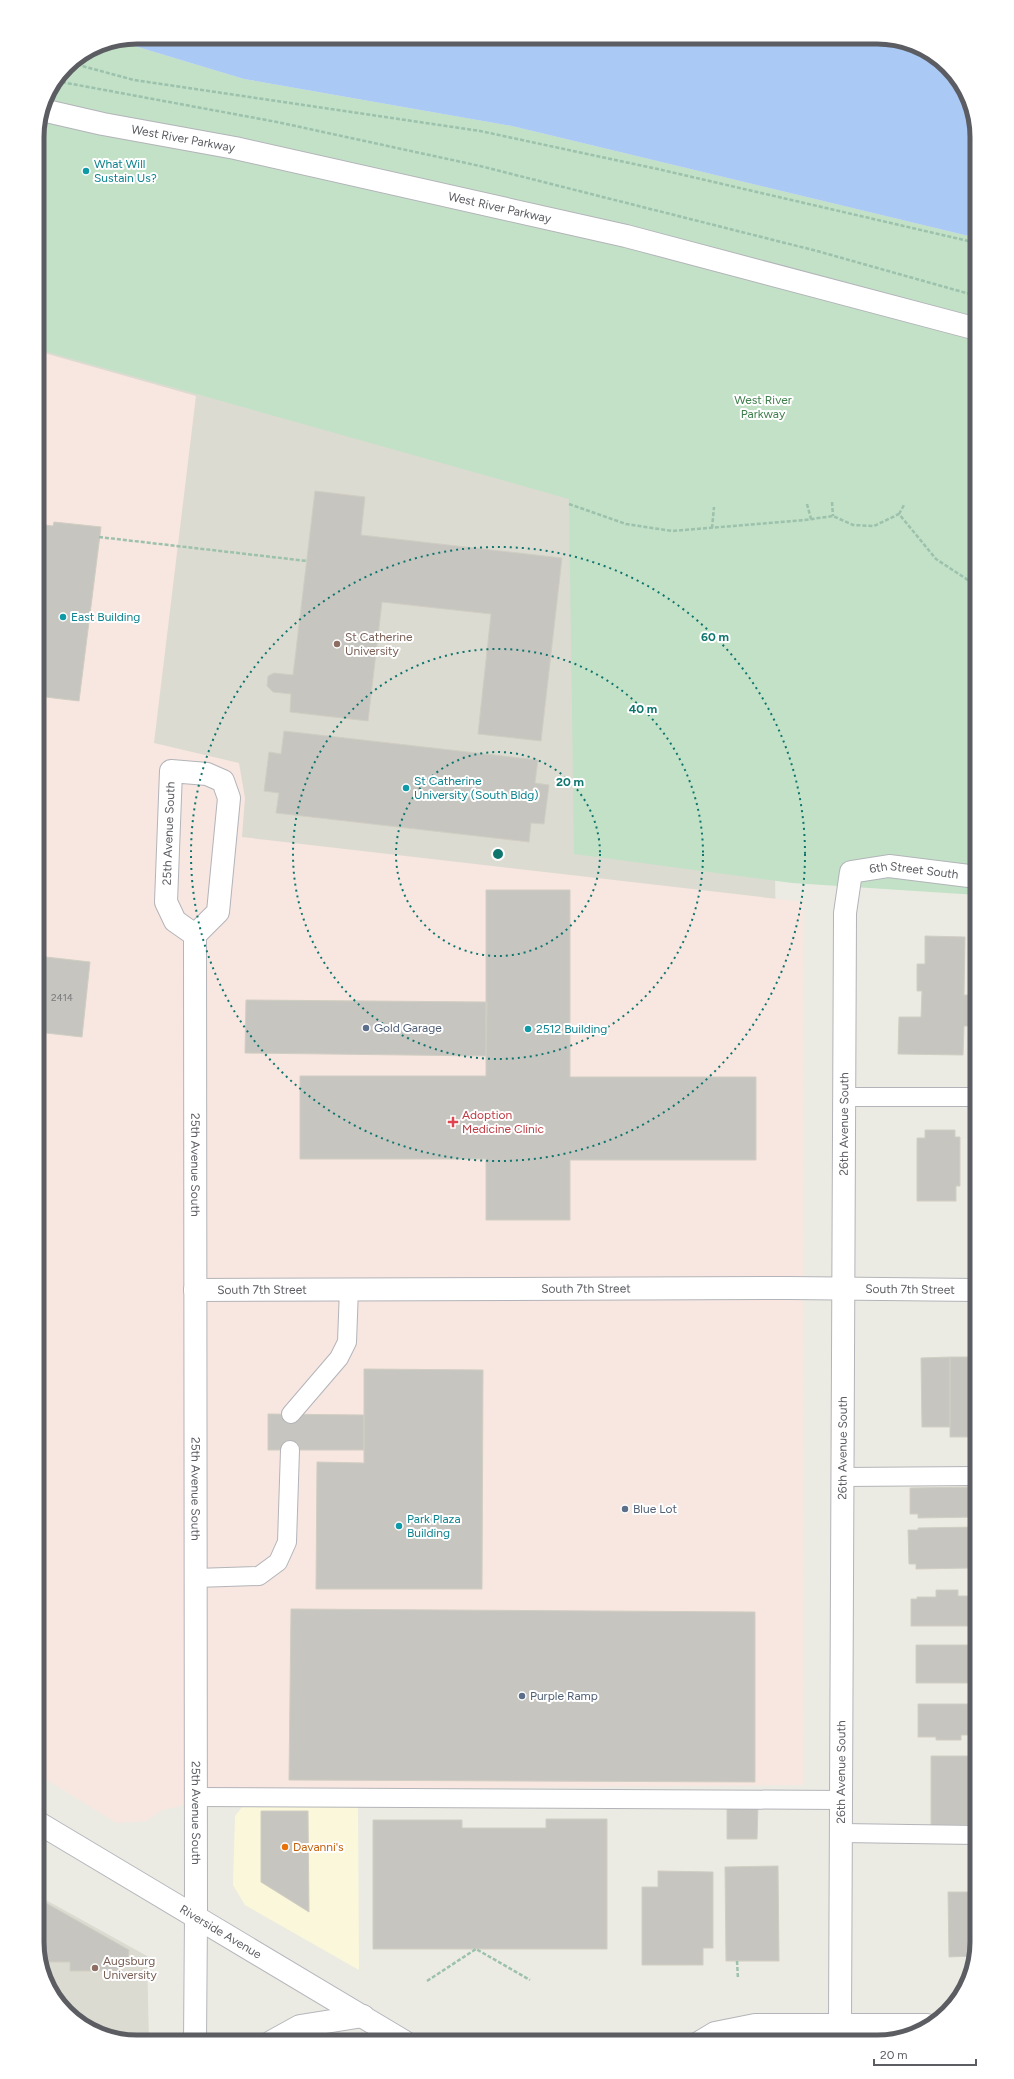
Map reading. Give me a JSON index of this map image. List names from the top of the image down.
{
  "streets": {
    "street": [
      "West River Parkway",
      "25th Avenue South",
      "6th Street South",
      "26th Avenue South",
      "South 7th Street",
      "Riverside Avenue"
    ]
  },
  "crossings": [
    ["25th Avenue South", "South 7th Street"],
    ["25th Avenue South", "Riverside Avenue"],
    ["6th Street South", "26th Avenue South"],
    ["26th Avenue South", "South 7th Street"]
  ],
  "parks": ["West River Parkway"],
  "places": {
    "other": [
      "What Will Sustain Us?",
      "East Building",
      "St Catherine University",
      "St Catherine University (South Bldg)",
      "Gold Garage",
      "2512 Building",
      "Blue Lot",
      "Park Plaza Building",
      "Purple Ramp",
      "Davanni's",
      "Augsburg University"
    ],
    "health": ["Adoption Medicine Clinic"]
  },
  "house_numbers": ["2414"],
  "scale_bar": "20 m",
  "rings": ["60 m", "40 m", "20 m"]
}
